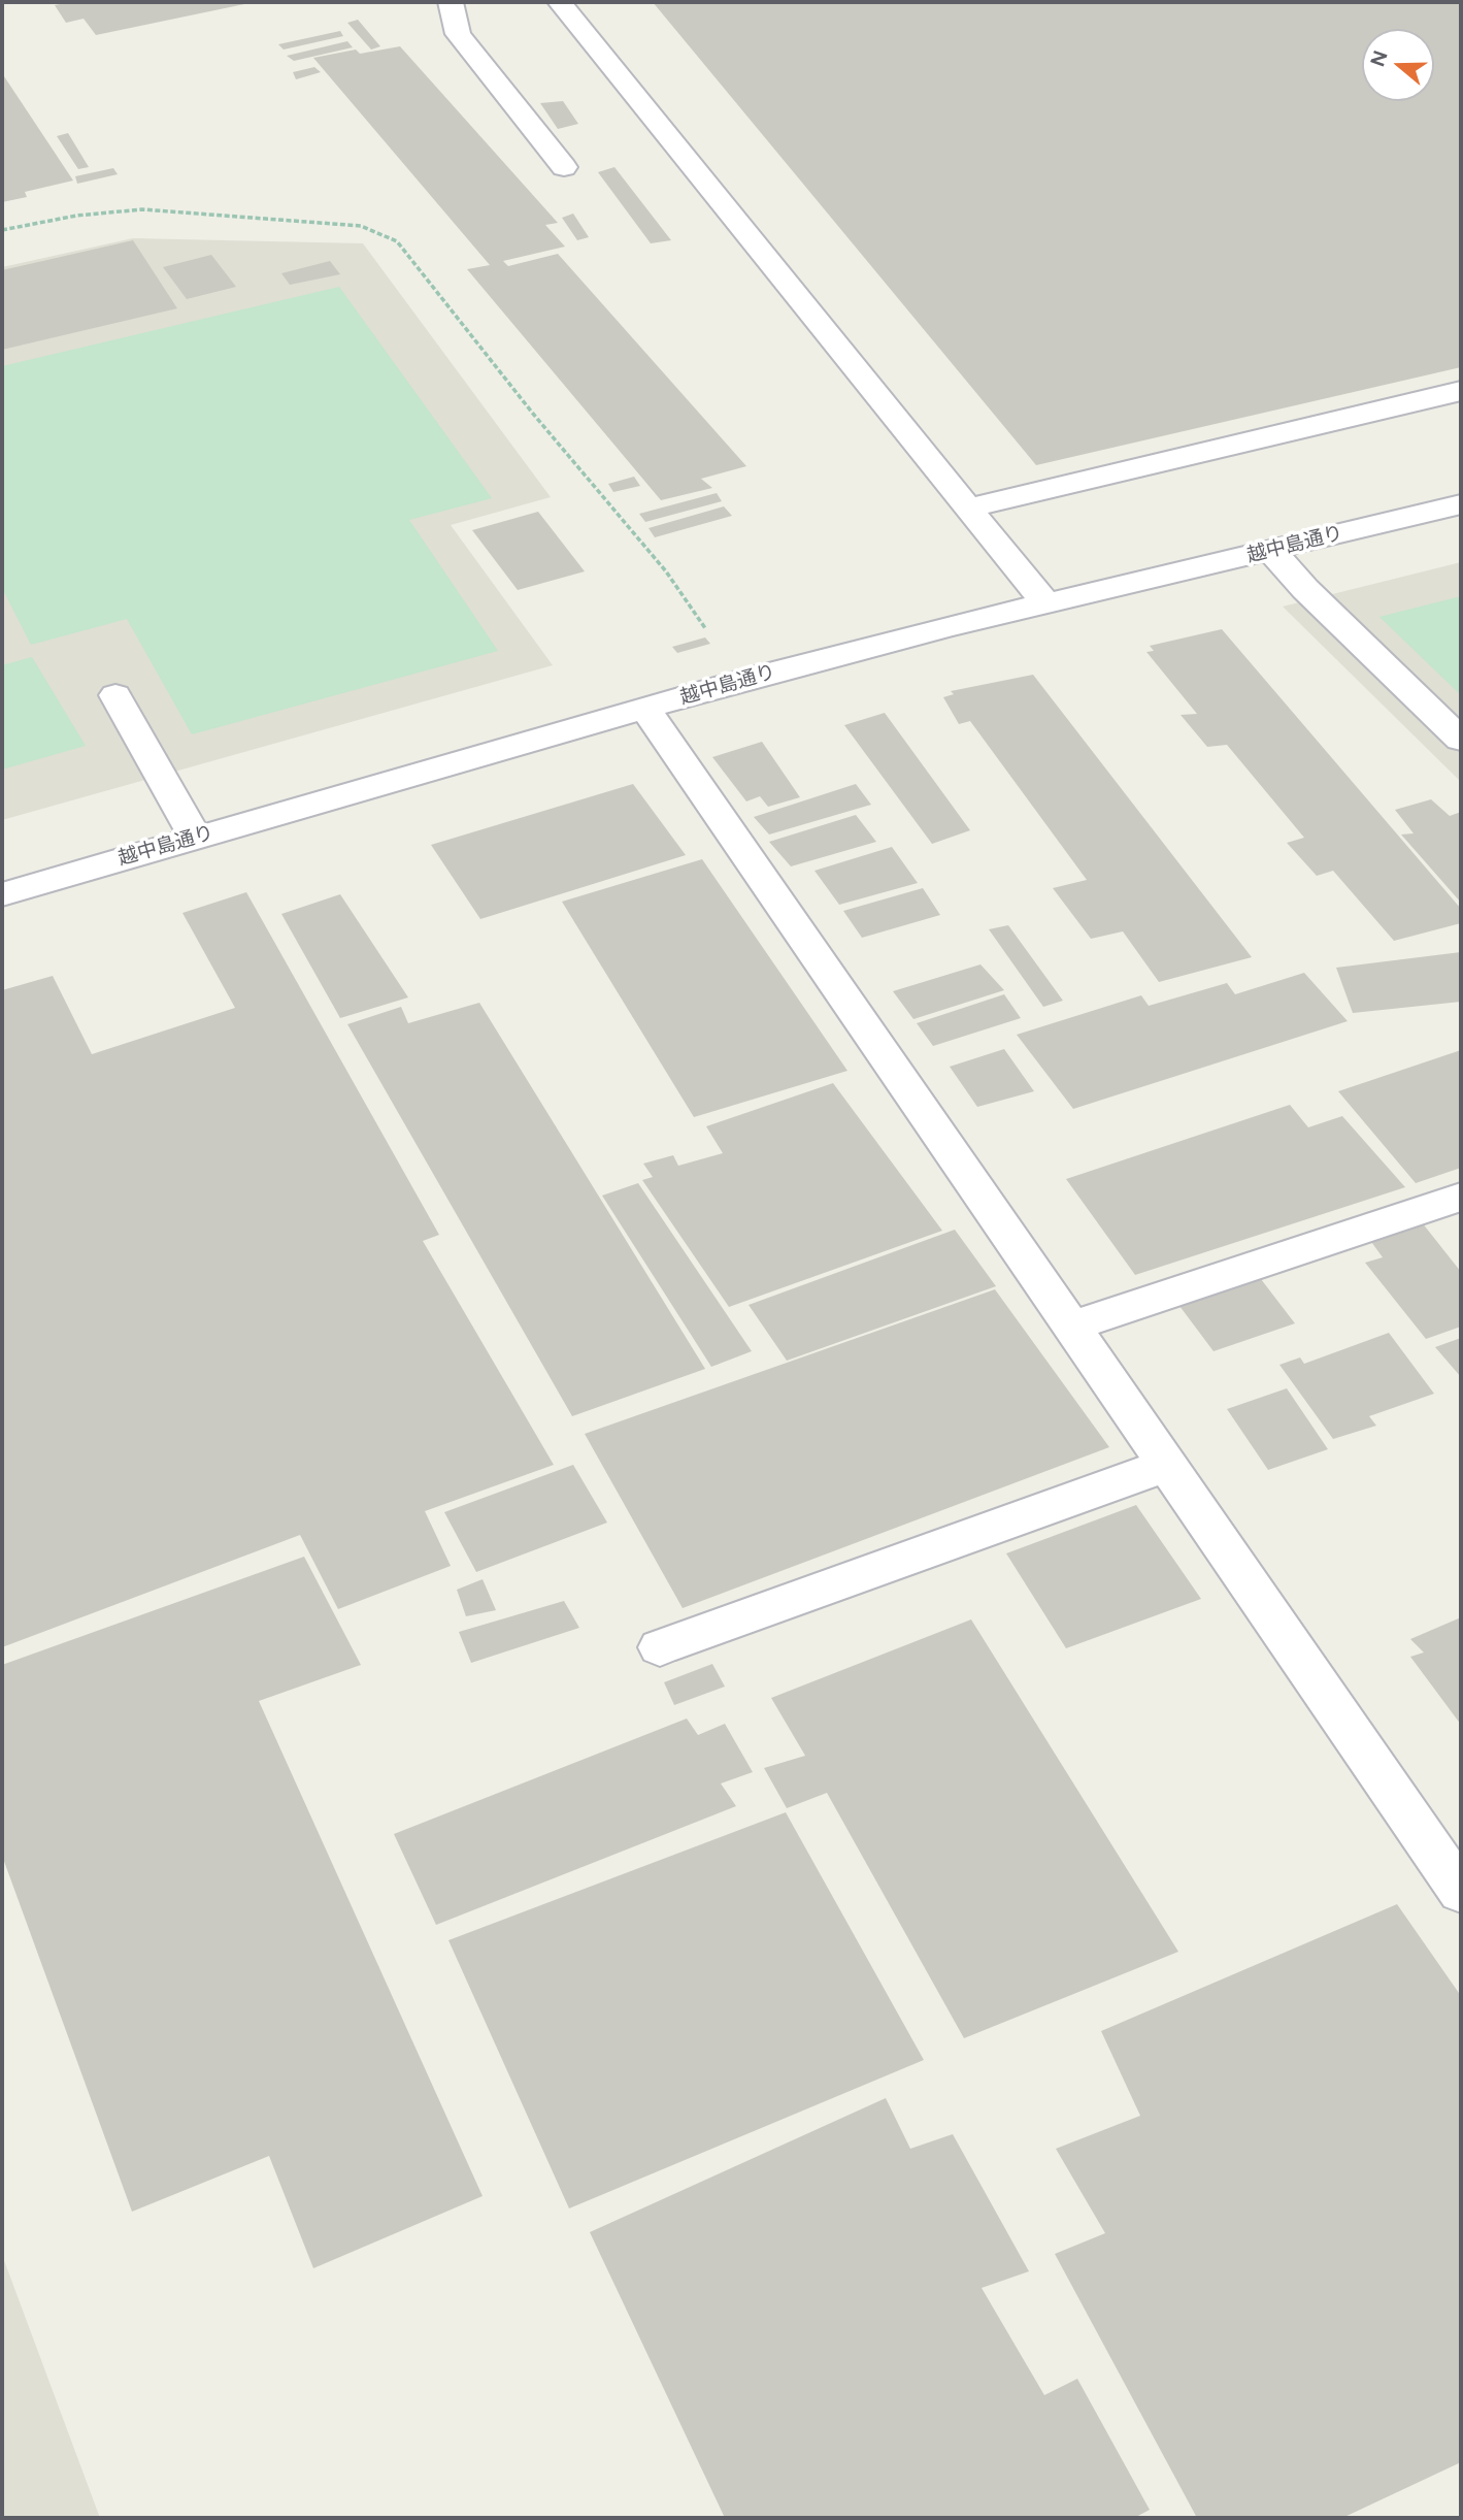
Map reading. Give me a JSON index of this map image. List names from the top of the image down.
{
  "streets": {
    "street": ["越中島通り"]
  },
  "north": "left"
}
